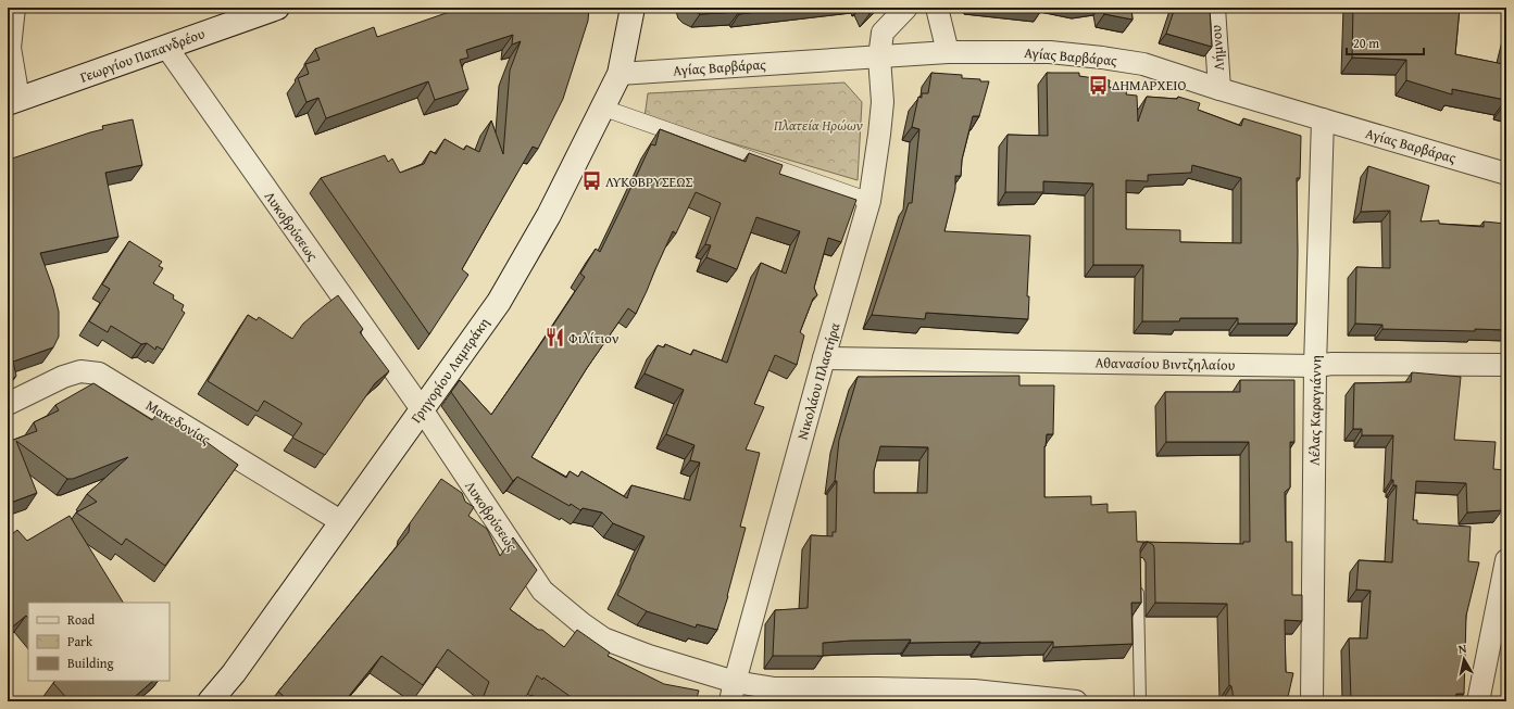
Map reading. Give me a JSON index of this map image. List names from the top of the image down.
{
  "streets": {
    "main road": ["Γεωργίου Παπανδρέου", "Γρηγορίου Λαμπράκη"],
    "street": [
      "Λήμνου",
      "Αγίας Βαρβάρας",
      "Λυκοβρύσεως",
      "Αθανασίου Βιντζηλαίου",
      "Νικολάου Πλαστήρα",
      "Λέλας Καραγιάννη",
      "Μακεδονίας"
    ]
  },
  "crossings": [
    ["Λήμνου", "Αγίας Βαρβάρας"],
    ["Γεωργίου Παπανδρέου", "Λυκοβρύσεως"],
    ["Αγίας Βαρβάρας", "Γρηγορίου Λαμπράκη"],
    ["Αγίας Βαρβάρας", "Νικολάου Πλαστήρα"],
    ["Αγίας Βαρβάρας", "Λέλας Καραγιάννη"],
    ["Λυκοβρύσεως", "Γρηγορίου Λαμπράκη"],
    ["Λυκοβρύσεως", "Νικολάου Πλαστήρα"],
    ["Αθανασίου Βιντζηλαίου", "Νικολάου Πλαστήρα"],
    ["Αθανασίου Βιντζηλαίου", "Λέλας Καραγιάννη"],
    ["Γρηγορίου Λαμπράκη", "Μακεδονίας"]
  ],
  "parks": ["Πλατεία Ηρώων"],
  "places": {
    "bus stop": ["ΔΗΜΑΡΧΕΙΟ", "ΛΥΚΟΒΡΥΣΕΩΣ"],
    "restaurant": ["Φιλίτιον"]
  },
  "legend": ["Road", "Park", "Building"],
  "scale_bar": "20 m",
  "north": "top"
}
